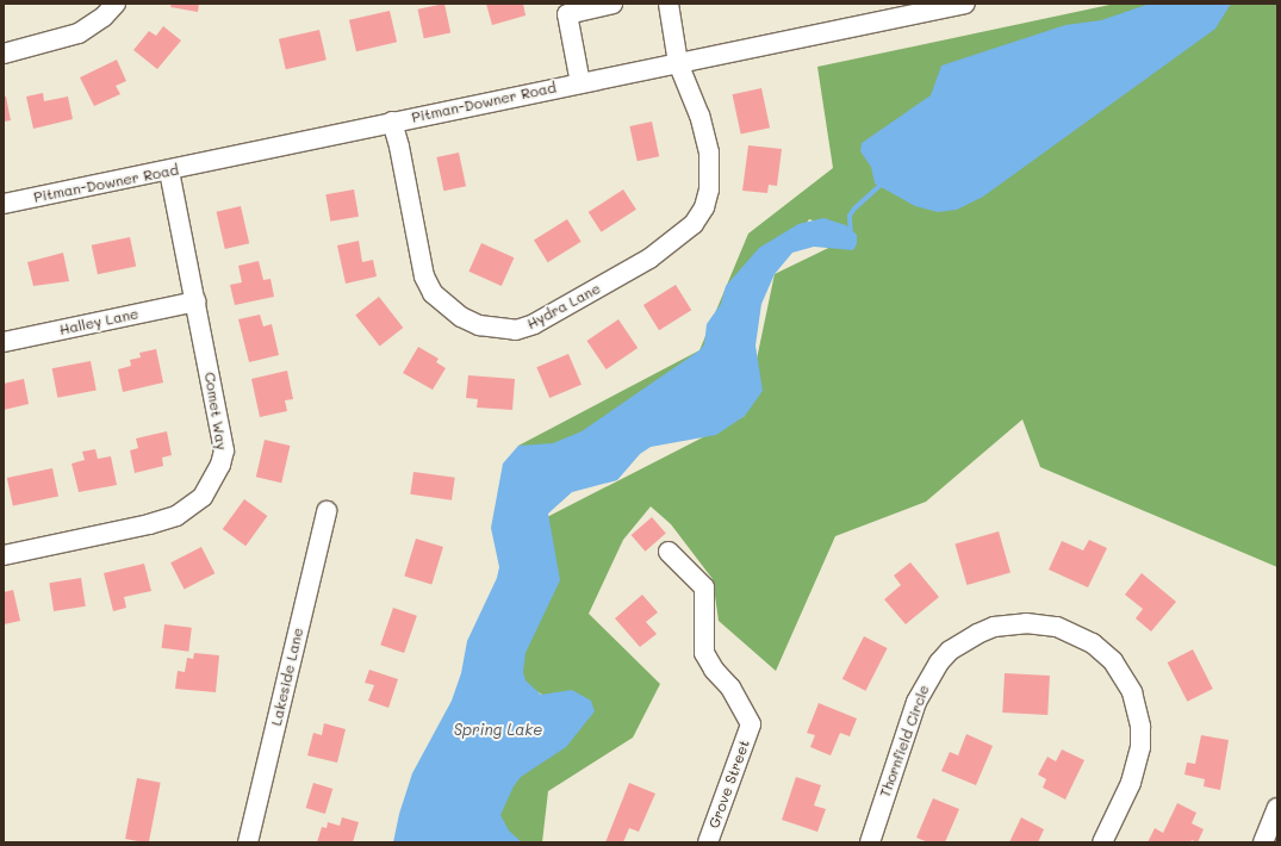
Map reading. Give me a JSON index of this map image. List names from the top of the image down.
{
  "streets": {
    "street": [
      "Pitman-Downer Road",
      "Hydra Lane",
      "Halley Lane",
      "Comet Way",
      "Lakeside Lane",
      "Thornfield Circle",
      "Grove Street"
    ]
  },
  "crossings": [
    ["Pitman-Downer Road", "Hydra Lane"],
    ["Pitman-Downer Road", "Comet Way"],
    ["Halley Lane", "Comet Way"]
  ],
  "water": ["Spring Lake"]
}
